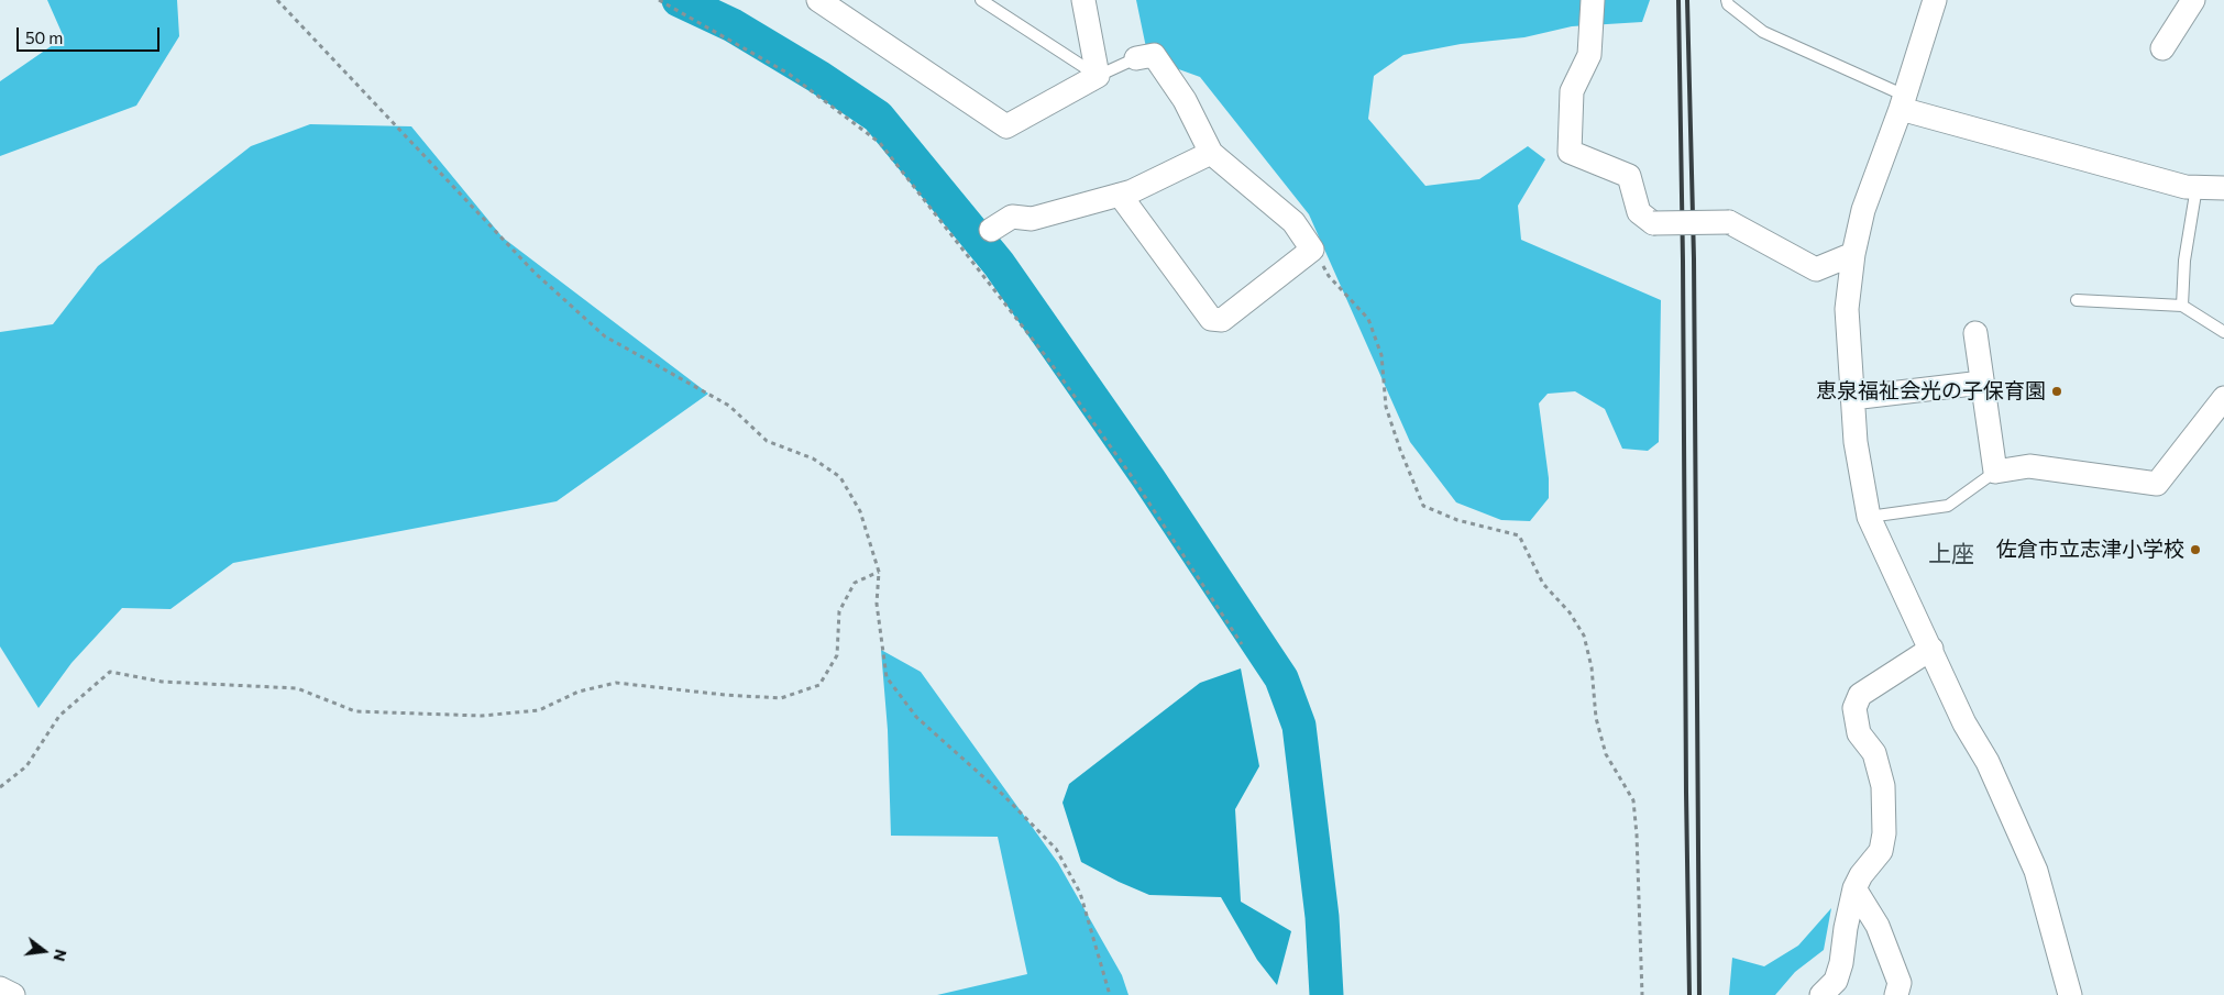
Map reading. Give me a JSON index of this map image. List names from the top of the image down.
{
  "districts": ["上座"],
  "places": ["恵泉福祉会光の子保育園", "佐倉市立志津小学校"],
  "scale_bar": "50 m",
  "north": "right"
}
